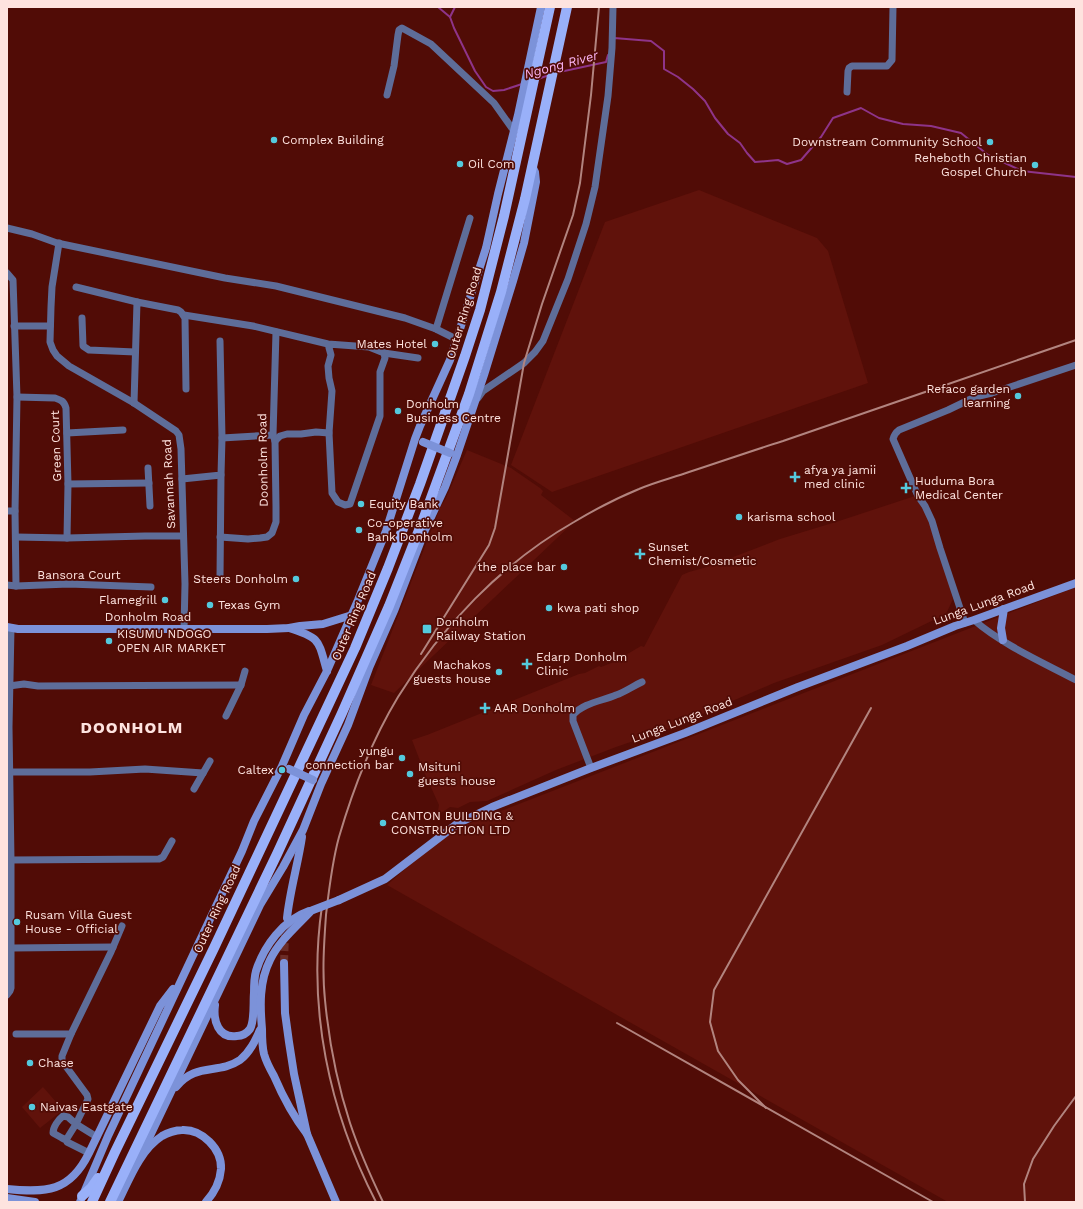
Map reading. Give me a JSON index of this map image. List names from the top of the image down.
{
  "streets": {
    "main road": ["Outer Ring Road", "Lunga Lunga Road", "Donholm Road"],
    "street": [
      "Green Court",
      "Doonholm Road",
      "Savannah Road",
      "Bansora Court"
    ]
  },
  "crossings": [
    ["Savannah Road", "Donholm Road"]
  ],
  "districts": ["DOONHOLM"],
  "water": ["Ngong River"],
  "places": {
    "other": [
      "Complex Building",
      "Downstream Community School",
      "Oil Com",
      "Reheboth Christian Gospel Church",
      "Mates Hotel",
      "Refaco garden learning",
      "Donholm Business Centre",
      "Equity Bank",
      "karisma school",
      "Co-operative Bank Donholm",
      "the place bar",
      "Steers Donholm",
      "Flamegrill",
      "Texas Gym",
      "kwa pati shop",
      "KISUMU NDOGO OPEN AIR MARKET",
      "Machakos guests house",
      "yungu connection bar",
      "Caltex",
      "Msituni guests house",
      "CANTON BUILDING & CONSTRUCTION LTD",
      "Rusam Villa Guest House - Official",
      "Chase",
      "Naivas Eastgate"
    ],
    "health": [
      "afya ya jamii med clinic",
      "Huduma Bora Medical Center",
      "Sunset Chemist/Cosmetic",
      "Edarp Donholm Clinic",
      "AAR Donholm"
    ],
    "transit": ["Donholm Railway Station"]
  }
}
